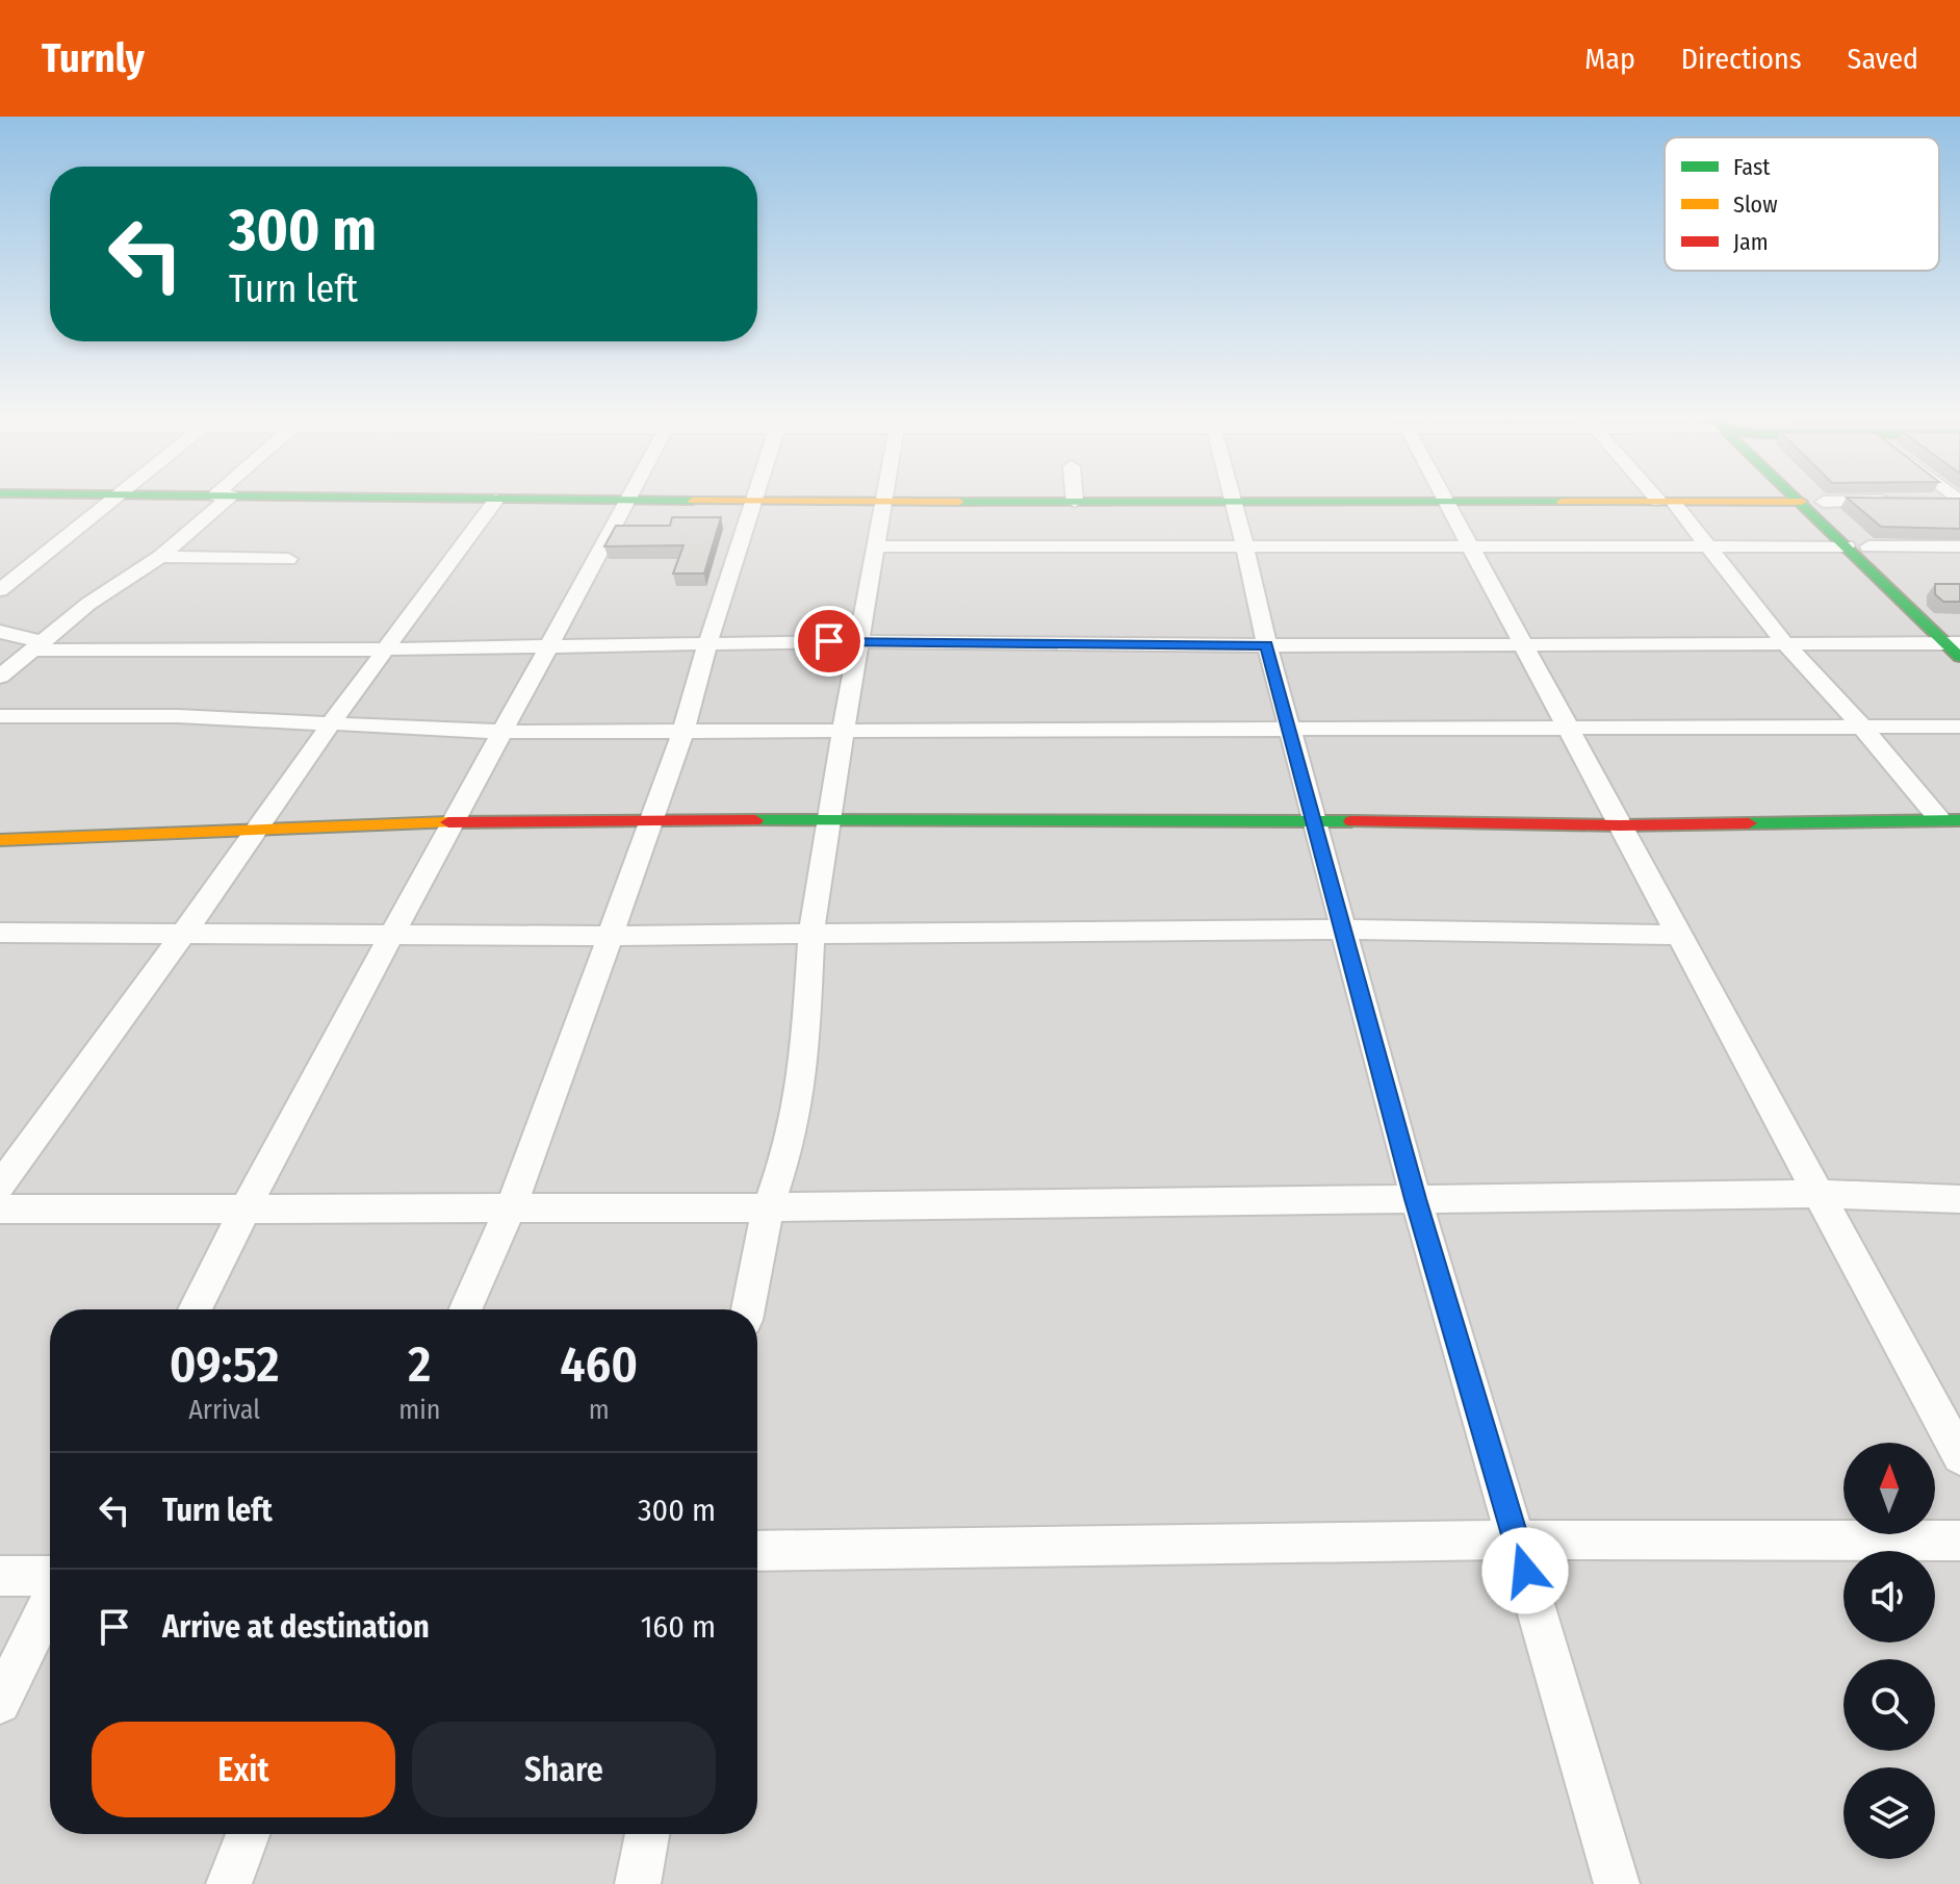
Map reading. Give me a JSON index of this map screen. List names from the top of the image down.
{
  "legend": ["Fast", "Slow", "Jam"],
  "north": "top",
  "page": {
    "header": "Turnly",
    "nav": ["Map", "Directions", "Saved"],
    "turn": ["300 m", "Turn left"],
    "eta": [
      "09:52",
      "Arrival",
      "2",
      "min",
      "460",
      "m"
    ],
    "list": [
      {
        "name": "Turn left",
        "value": "300 m"
      },
      {
        "name": "Arrive at destination",
        "value": "160 m"
      }
    ],
    "buttons": ["Exit", "Share"]
  }
}
